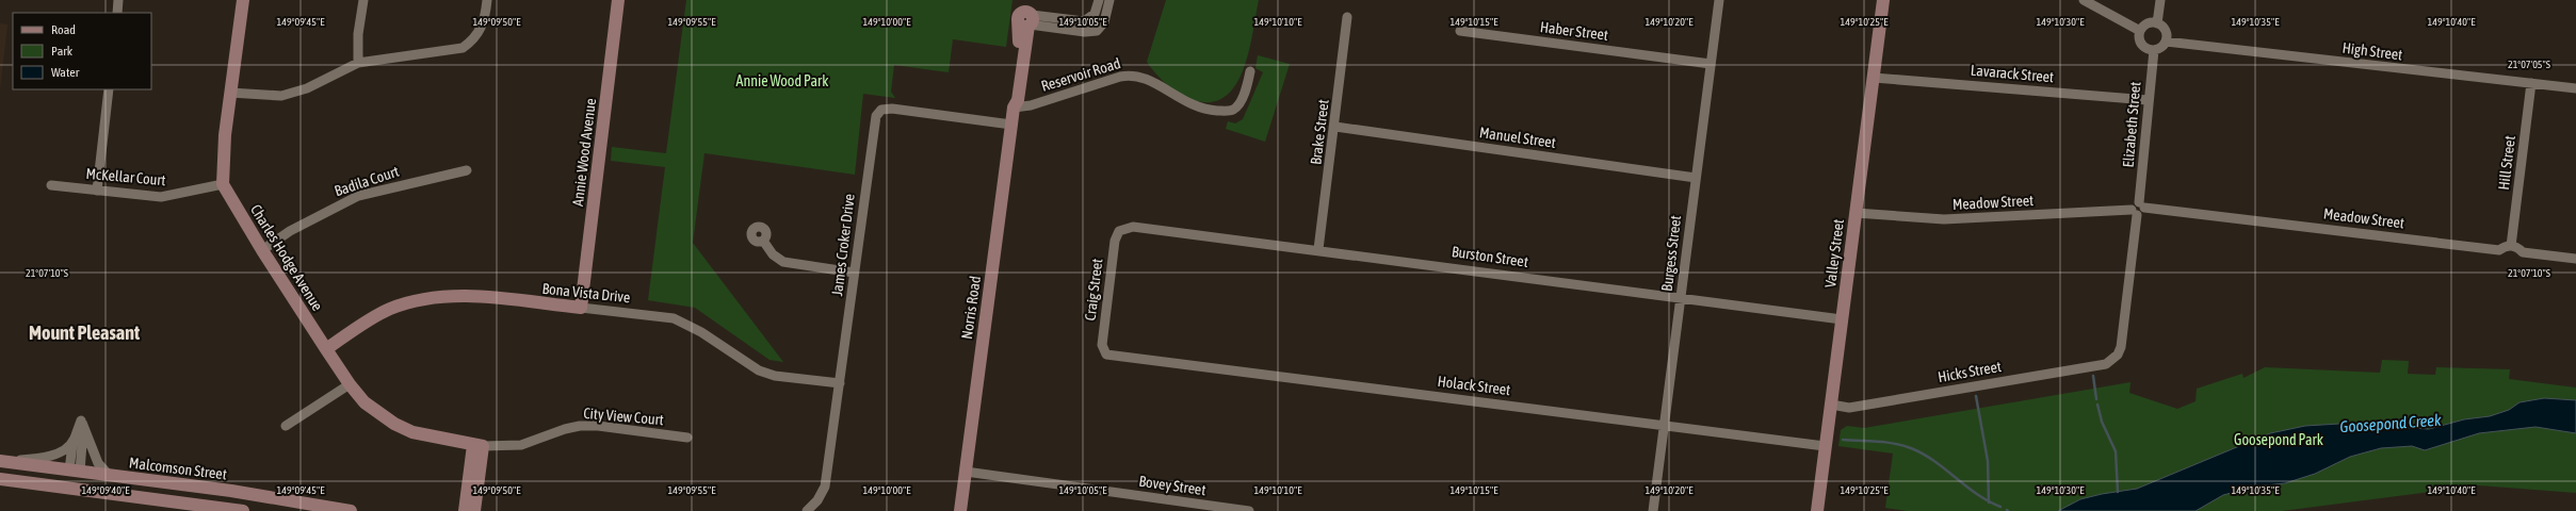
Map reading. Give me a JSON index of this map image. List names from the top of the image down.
{
  "streets": {
    "street": [
      "Haber Street",
      "High Street",
      "Lavarack Street",
      "Reservoir Road",
      "Elizabeth Street",
      "Brake Street",
      "Manuel Street",
      "Annie Wood Avenue",
      "Hill Street",
      "McKellar Court",
      "Badila Court",
      "Meadow Street",
      "James Croker Drive",
      "Burgess Street",
      "Valley Street",
      "Burston Street",
      "Charles Hodge Avenue",
      "Craig Street",
      "Bona Vista Drive",
      "Norris Road",
      "Hicks Street",
      "Holack Street",
      "City View Court",
      "Malcomson Street",
      "Bovey Street"
    ]
  },
  "crossings": [
    ["Haber Street", "Burgess Street"],
    ["High Street", "Elizabeth Street"],
    ["High Street", "Hill Street"],
    ["Lavarack Street", "Elizabeth Street"],
    ["Lavarack Street", "Valley Street"],
    ["Reservoir Road", "Norris Road"],
    ["Elizabeth Street", "Meadow Street"],
    ["Brake Street", "Manuel Street"],
    ["Brake Street", "Burston Street"],
    ["Manuel Street", "Burgess Street"],
    ["Annie Wood Avenue", "Bona Vista Drive"],
    ["Hill Street", "Meadow Street"],
    ["McKellar Court", "Charles Hodge Avenue"],
    ["Badila Court", "Charles Hodge Avenue"],
    ["Meadow Street", "Valley Street"],
    ["Meadow Street", "Hicks Street"],
    ["James Croker Drive", "Bona Vista Drive"],
    ["James Croker Drive", "Norris Road"],
    ["Burgess Street", "Burston Street"],
    ["Burgess Street", "Holack Street"],
    ["Valley Street", "Burston Street"],
    ["Valley Street", "Hicks Street"],
    ["Valley Street", "Holack Street"],
    ["Burston Street", "Craig Street"],
    ["Charles Hodge Avenue", "Bona Vista Drive"],
    ["Charles Hodge Avenue", "City View Court"],
    ["Craig Street", "Holack Street"],
    ["Norris Road", "Bovey Street"]
  ],
  "districts": ["Mount Pleasant"],
  "water": ["Goosepond Creek"],
  "parks": ["Annie Wood Park", "Goosepond Park"],
  "legend": ["Road", "Park", "Water"],
  "coordinates": [
    "149°09'45\"E",
    "149°09'50\"E",
    "149°09'55\"E",
    "149°10'00\"E",
    "149°10'05\"E",
    "149°10'10\"E",
    "149°10'15\"E",
    "149°10'20\"E",
    "149°10'25\"E",
    "149°10'30\"E",
    "149°10'35\"E",
    "149°10'40\"E",
    "21°07'05\"S",
    "21°07'10\"S",
    "149°09'40\"E"
  ]
}
